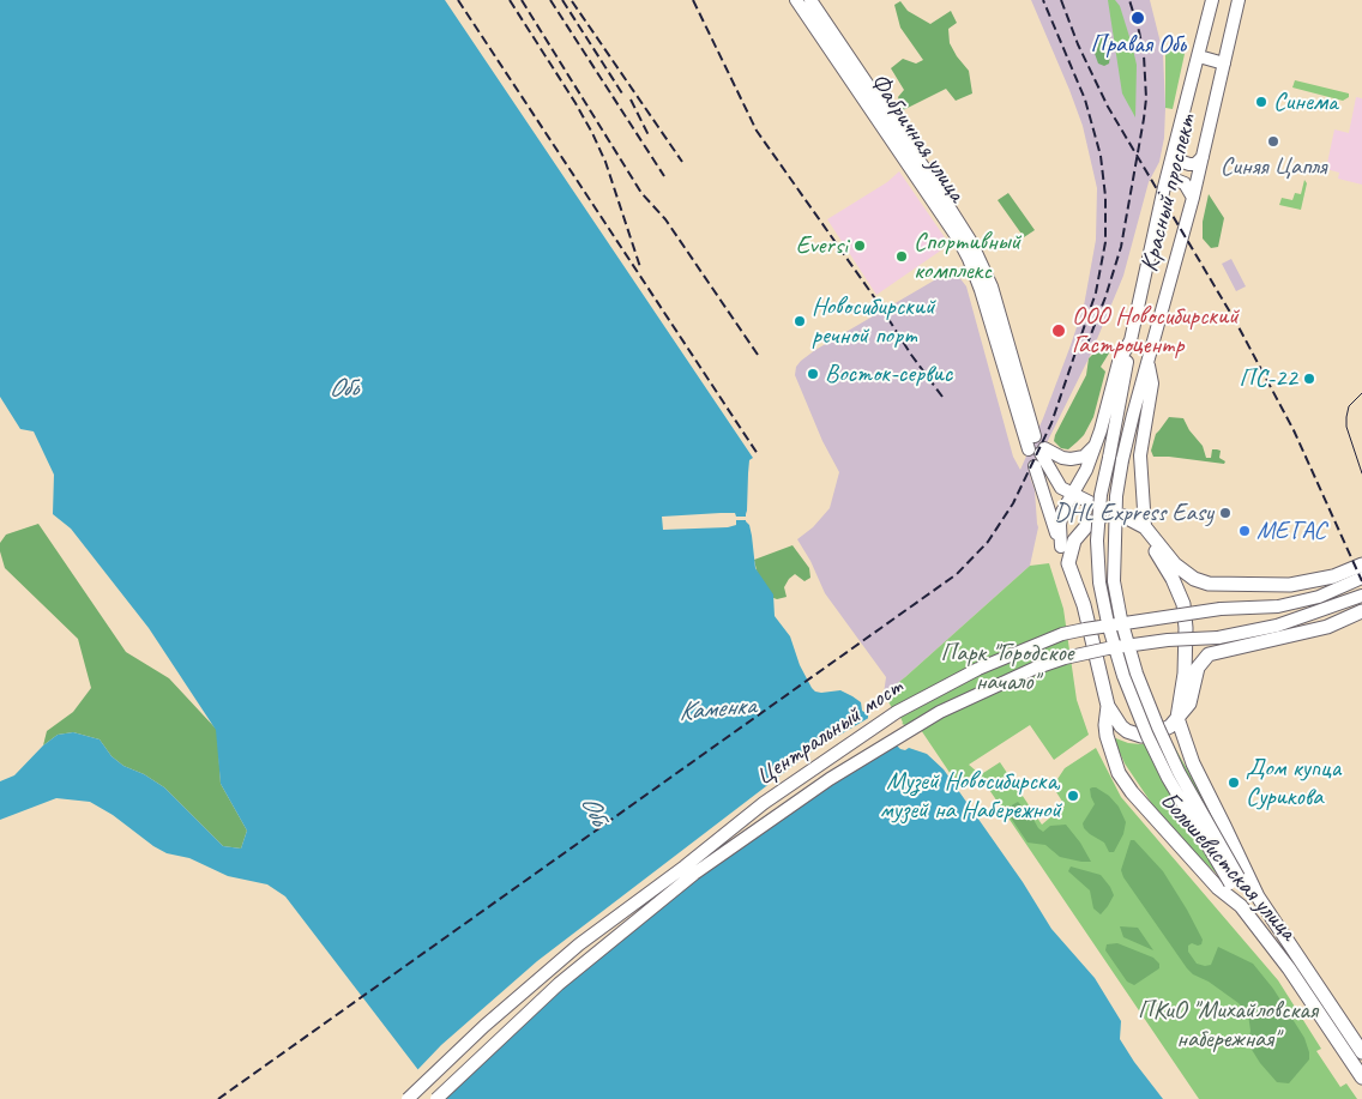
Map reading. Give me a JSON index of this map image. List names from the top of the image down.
{
  "streets": {
    "highway": ["Большевистская улица"],
    "main road": ["Фабричная улица", "Красный проспект", "Центральный мост"]
  },
  "water": ["Обь", "Каменка"],
  "parks": ["Парк \"Городское начало\"", "ПКиО \"Михайловская набережная\""],
  "places": [
    "Правая Обь",
    "Синема",
    "Синяя Цапля",
    "Eversi",
    "Спортивный комплекс",
    "Новосибирский речной порт",
    "ООО Новосибирский Гастроцентр",
    "Восток-сервис",
    "ПС-22",
    "DHL Express Easy",
    "МЕГАС",
    "Дом купца Сурикова",
    "Музей Новосибирска, музей на Набережной"
  ]
}
